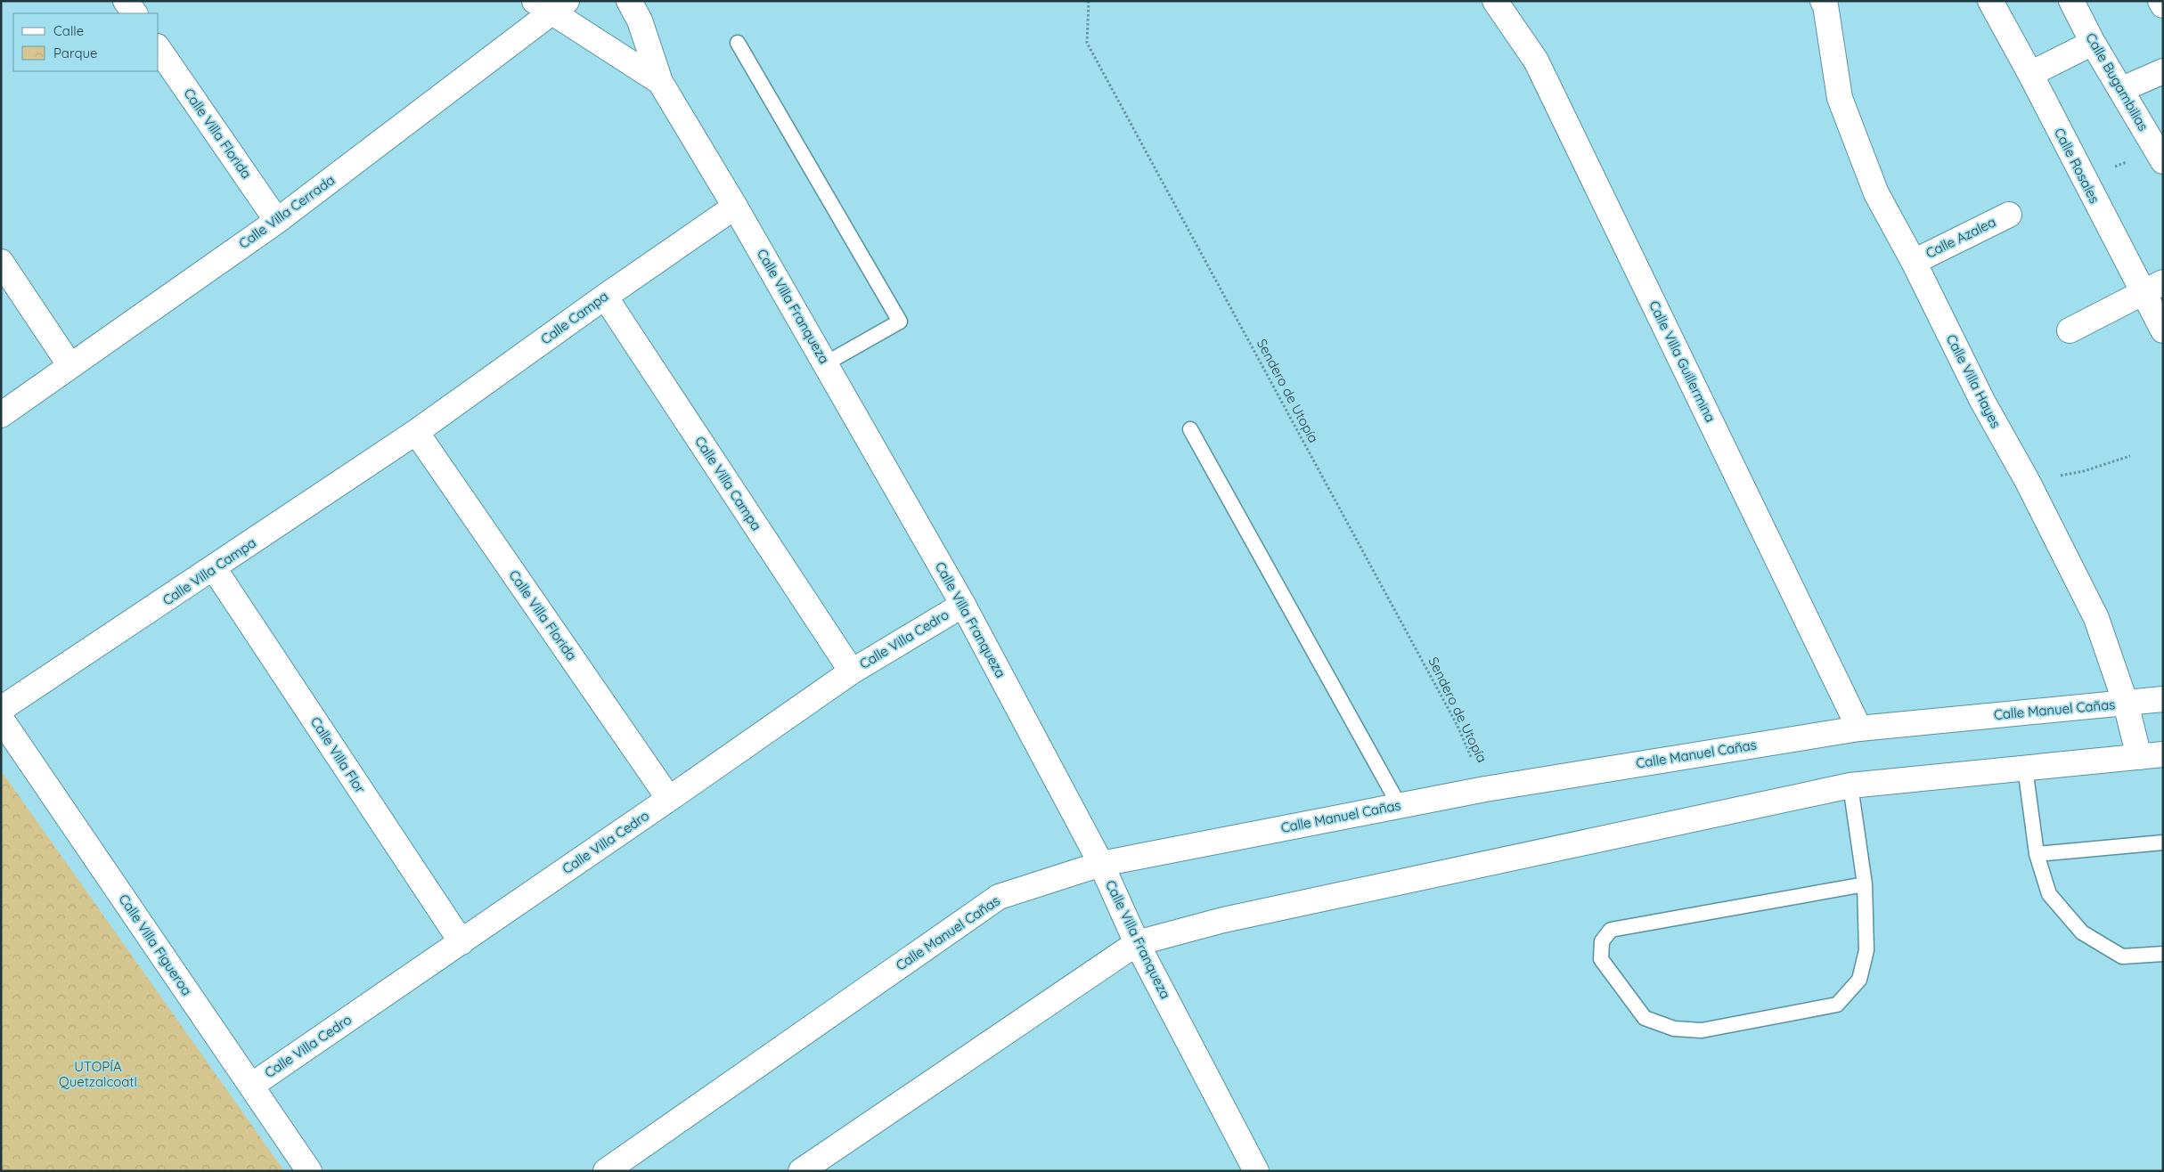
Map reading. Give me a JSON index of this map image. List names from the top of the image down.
{
  "streets": {
    "street": [
      "Calle Bugambilias",
      "Calle Villa Florida",
      "Calle Rosales",
      "Calle Villa Cerrada",
      "Calle Azalea",
      "Calle Villa Franqueza",
      "Calle Campa",
      "Calle Villa Guillermina",
      "Calle Villa Hayes",
      "Calle Villa Campa",
      "Calle Villa Cedro",
      "Calle Manuel Cañas",
      "Calle Villa Flor",
      "Calle Villa Figueroa"
    ],
    "path": ["Sendero de Utopía"]
  },
  "crossings": [
    ["Calle Villa Florida", "Calle Villa Cerrada"],
    ["Calle Villa Florida", "Calle Campa"],
    ["Calle Villa Florida", "Calle Villa Campa"],
    ["Calle Villa Florida", "Calle Villa Cedro"],
    ["Calle Villa Cerrada", "Calle Villa Franqueza"],
    ["Calle Azalea", "Calle Villa Hayes"],
    ["Calle Villa Franqueza", "Calle Campa"],
    ["Calle Villa Franqueza", "Calle Villa Cedro"],
    ["Calle Villa Franqueza", "Calle Manuel Cañas"],
    ["Calle Campa", "Calle Villa Campa"],
    ["Calle Villa Guillermina", "Calle Manuel Cañas"],
    ["Calle Villa Hayes", "Calle Manuel Cañas"],
    ["Sendero de Utopía", "Calle Manuel Cañas"],
    ["Calle Villa Campa", "Calle Villa Cedro"],
    ["Calle Villa Campa", "Calle Villa Flor"],
    ["Calle Villa Cedro", "Calle Villa Flor"],
    ["Calle Villa Cedro", "Calle Villa Figueroa"]
  ],
  "parks": ["UTOPÍA Quetzalcoatl"],
  "legend": ["Calle", "Parque"]
}
